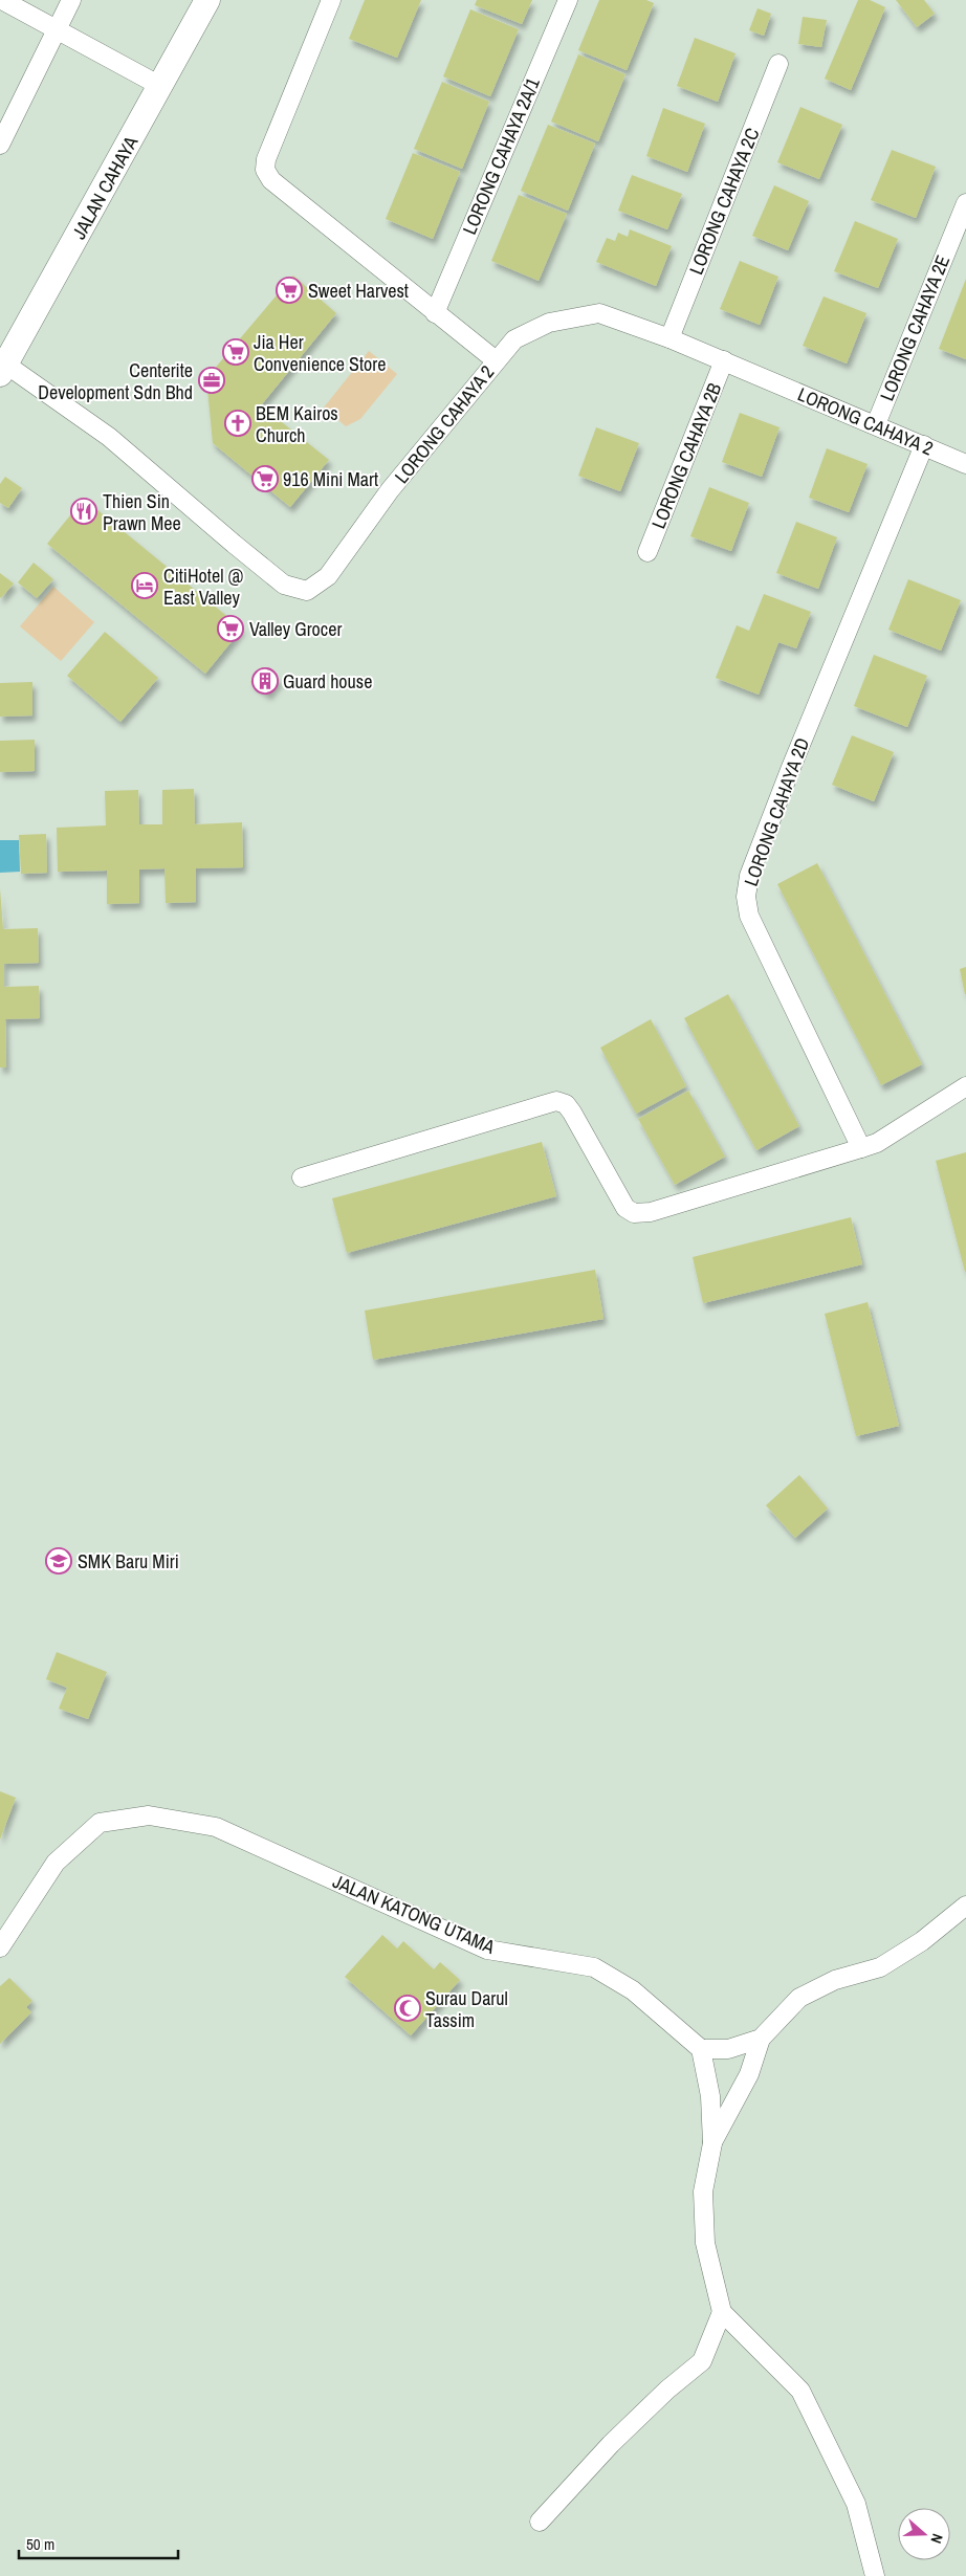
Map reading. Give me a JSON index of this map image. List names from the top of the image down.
{
  "streets": {
    "street": [
      "LORONG CAHAYA 2A/1",
      "JALAN CAHAYA",
      "LORONG CAHAYA 2C",
      "LORONG CAHAYA 2E",
      "LORONG CAHAYA 2",
      "LORONG CAHAYA 2B",
      "LORONG CAHAYA 2D",
      "JALAN KATONG UTAMA"
    ]
  },
  "crossings": [
    ["JALAN CAHAYA", "LORONG CAHAYA 2"],
    ["LORONG CAHAYA 2C", "LORONG CAHAYA 2"],
    ["LORONG CAHAYA 2E", "LORONG CAHAYA 2"],
    ["LORONG CAHAYA 2", "LORONG CAHAYA 2B"],
    ["LORONG CAHAYA 2", "LORONG CAHAYA 2D"]
  ],
  "places": {
    "supermarket": [
      "Sweet Harvest",
      "Jia Her Convenience Store",
      "916 Mini Mart",
      "Valley Grocer"
    ],
    "office": ["Centerite Development Sdn Bhd"],
    "church": ["BEM Kairos Church"],
    "restaurant": ["Thien Sin Prawn Mee"],
    "hotel": ["CitiHotel @ East Valley"],
    "building": ["Guard house"],
    "school or university": ["SMK Baru Miri"],
    "mosque": ["Surau Darul Tassim"]
  },
  "scale_bar": "50 m",
  "north": "right"
}
